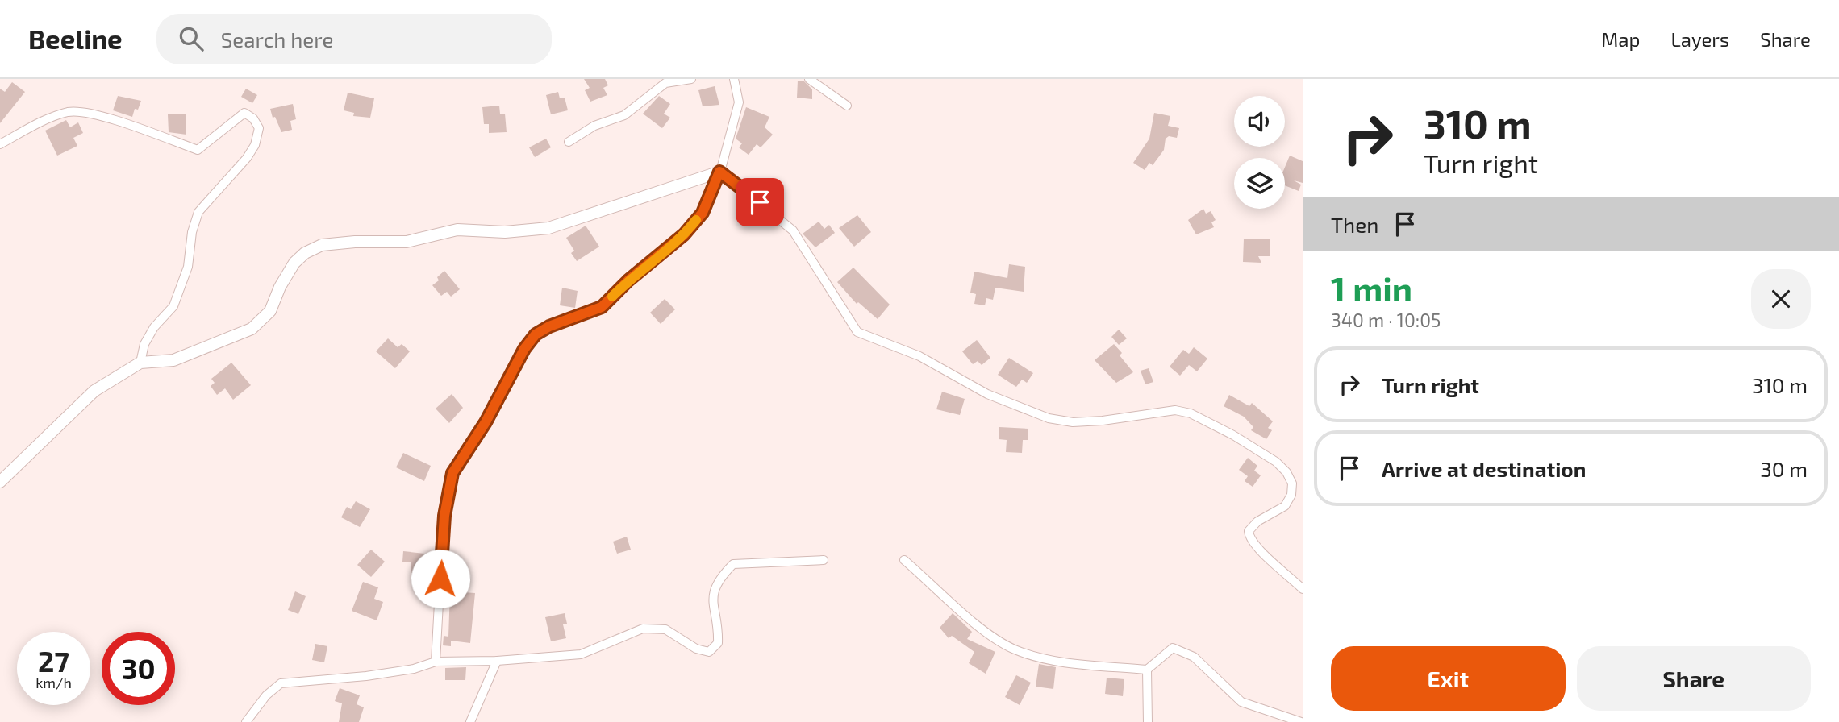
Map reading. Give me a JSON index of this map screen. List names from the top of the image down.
{
  "page": {
    "header": "Beeline",
    "search": "Search here",
    "nav": ["Map", "Layers", "Share"],
    "turn": ["310 m", "Turn right"],
    "then": "Then",
    "heading": ["1 min", "340 m · 10:05"],
    "list": [
      {
        "name": "Turn right",
        "value": "310 m"
      },
      {
        "name": "Arrive at destination",
        "value": "30 m"
      }
    ],
    "speed": "27 km/h",
    "limit": "30",
    "buttons": ["Exit", "Share"]
  }
}
